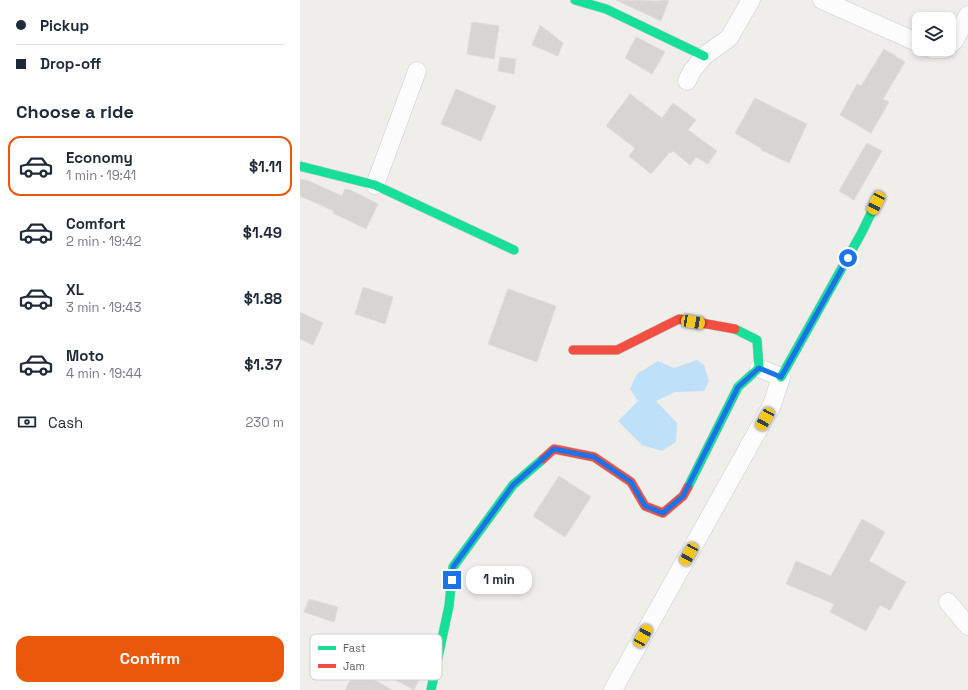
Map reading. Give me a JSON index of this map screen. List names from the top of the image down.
{
  "legend": ["Fast", "Jam"],
  "page": {
    "banner": ["Pickup", "Drop-off"],
    "heading": "Choose a ride",
    "list": [
      {
        "name": "Economy",
        "note": "1 min · 19:41",
        "value": "$1.11"
      },
      {
        "name": "Comfort",
        "note": "2 min · 19:42",
        "value": "$1.49"
      },
      {
        "name": "XL",
        "note": "3 min · 19:43",
        "value": "$1.88"
      },
      {
        "name": "Moto",
        "note": "4 min · 19:44",
        "value": "$1.37"
      }
    ],
    "pay": ["Cash", "230 m"],
    "bubble": "1 min",
    "buttons": "Confirm"
  }
}
